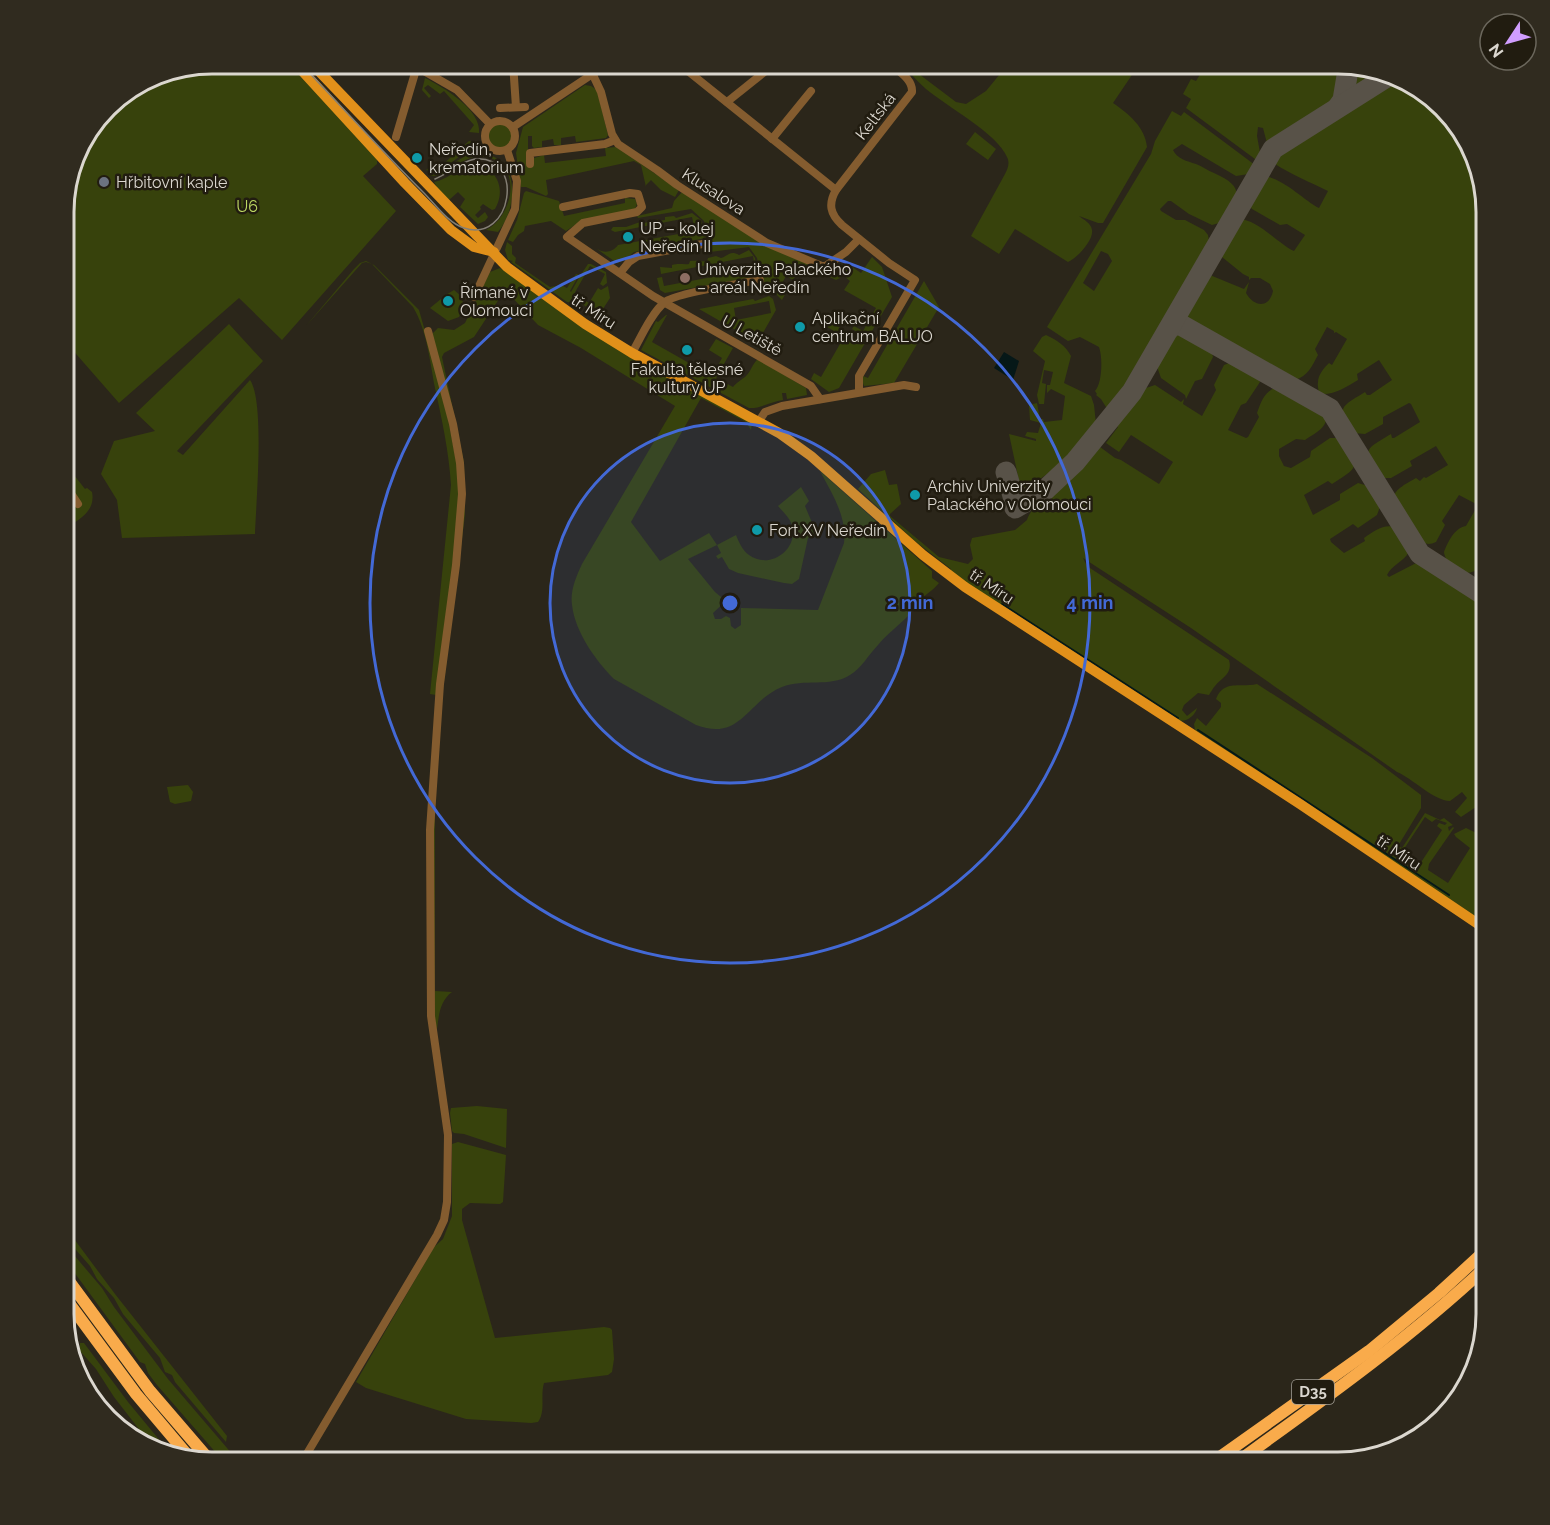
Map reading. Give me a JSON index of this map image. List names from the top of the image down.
{
  "streets": {
    "highway": ["D35"],
    "main road": ["tř. Míru"],
    "street": ["Keltská", "Klusalova", "U Letiště"]
  },
  "parks": ["U6"],
  "places": [
    "Neředín, krematorium",
    "Hřbitovní kaple",
    "UP – kolej Neředín II",
    "Univerzita Palackého – areál Neředín",
    "Římané v Olomouci",
    "Aplikační centrum BALUO",
    "Fakulta tělesné kultury UP",
    "Archiv Univerzity Palackého v Olomouci",
    "Fort XV Neředín"
  ],
  "north": "bottom left",
  "rings": ["2 min", "4 min"]
}
